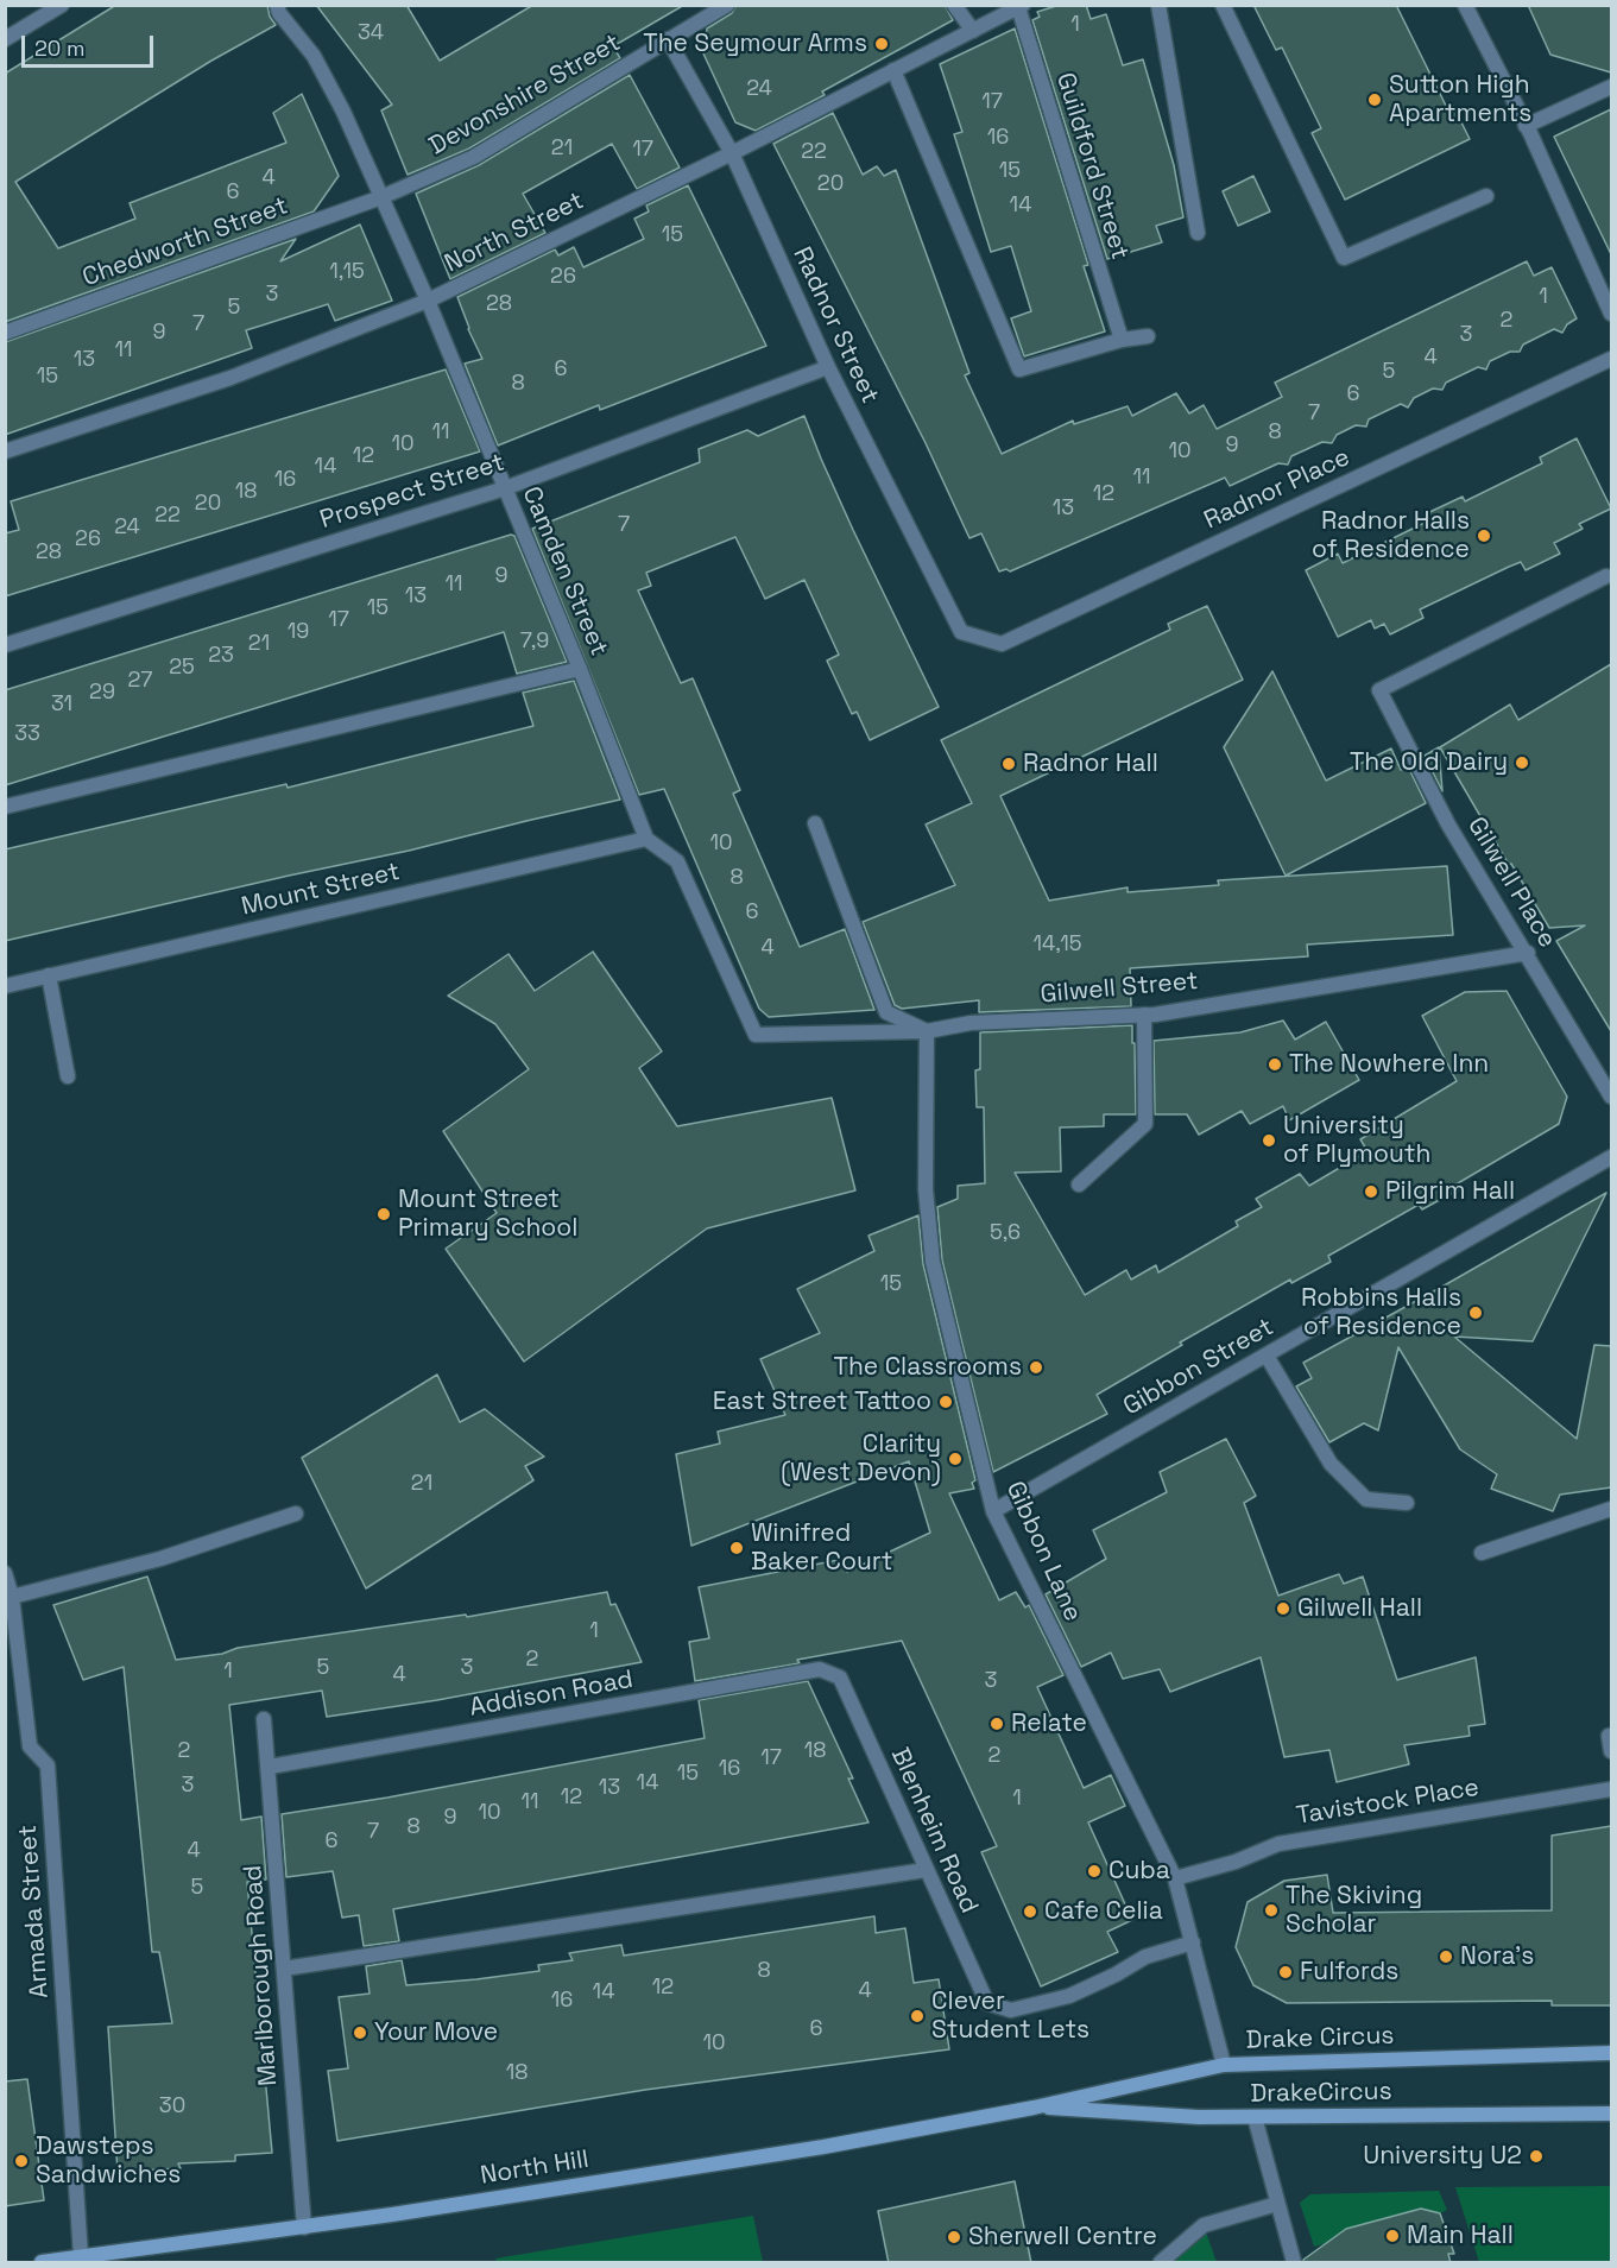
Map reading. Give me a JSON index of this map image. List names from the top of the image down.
{
  "streets": {
    "main road": ["Drake Circus", "DrakeCircus", "North Hill"],
    "street": [
      "Devonshire Street",
      "Guildford Street",
      "North Street",
      "Chedworth Street",
      "Radnor Street",
      "Radnor Place",
      "Prospect Street",
      "Camden Street",
      "Gilwell Place",
      "Mount Street",
      "Gilwell Street",
      "Gibbon Street",
      "Gibbon Lane",
      "Addison Road",
      "Tavistock Place",
      "Blenheim Road",
      "Armada Street",
      "Marlborough Road"
    ]
  },
  "crossings": [
    ["Devonshire Street", "Chedworth Street"],
    ["Devonshire Street", "Radnor Street"],
    ["Devonshire Street", "Camden Street"],
    ["Guildford Street", "North Street"],
    ["North Street", "Radnor Street"],
    ["North Street", "Camden Street"],
    ["Chedworth Street", "Camden Street"],
    ["Radnor Street", "Radnor Place"],
    ["Radnor Street", "Prospect Street"],
    ["Prospect Street", "Camden Street"],
    ["Camden Street", "Mount Street"],
    ["Camden Street", "Gilwell Street"],
    ["Gilwell Place", "Gilwell Street"],
    ["Mount Street", "Gilwell Street"],
    ["Gilwell Street", "Gibbon Lane"],
    ["Gibbon Street", "Gibbon Lane"],
    ["Gibbon Lane", "Tavistock Place"],
    ["Gibbon Lane", "Blenheim Road"],
    ["Gibbon Lane", "Drake Circus"],
    ["Addison Road", "Blenheim Road"],
    ["Addison Road", "Marlborough Road"],
    ["Armada Street", "North Hill"],
    ["Marlborough Road", "North Hill"],
    ["Drake Circus", "DrakeCircus"],
    ["Drake Circus", "North Hill"],
    ["DrakeCircus", "North Hill"]
  ],
  "places": [
    "The Seymour Arms",
    "Sutton High Apartments",
    "Radnor Halls of Residence",
    "The Old Dairy",
    "Radnor Hall",
    "The Nowhere Inn",
    "University of Plymouth",
    "Pilgrim Hall",
    "Mount Street Primary School",
    "Robbins Halls of Residence",
    "The Classrooms",
    "East Street Tattoo",
    "Clarity (West Devon)",
    "Winifred Baker Court",
    "Gilwell Hall",
    "Relate",
    "Cuba",
    "The Skiving Scholar",
    "Cafe Celia",
    "Nora's",
    "Fulfords",
    "Clever Student Lets",
    "Your Move",
    "University U2",
    "Dawsteps Sandwiches",
    "Main Hall",
    "Sherwell Centre"
  ],
  "house_numbers": [
    "1",
    "34",
    "24",
    "17",
    "16",
    "21",
    "17",
    "22",
    "15",
    "4",
    "20",
    "6",
    "14",
    "15",
    "1,15",
    "26",
    "3",
    "1",
    "28",
    "5",
    "2",
    "7",
    "9",
    "3",
    "11",
    "4",
    "13",
    "6",
    "5",
    "15",
    "8",
    "6",
    "7",
    "11",
    "8",
    "10",
    "9",
    "10",
    "12",
    "14",
    "11",
    "16",
    "18",
    "12",
    "20",
    "13",
    "22",
    "7",
    "24",
    "26",
    "28",
    "9",
    "11",
    "13",
    "15",
    "17",
    "19",
    "7,9",
    "21",
    "23",
    "25",
    "27",
    "29",
    "31",
    "33",
    "10",
    "8",
    "6",
    "14,15",
    "4",
    "5,6",
    "15",
    "21",
    "1",
    "2",
    "5",
    "3",
    "1",
    "4",
    "3",
    "2",
    "18",
    "2",
    "17",
    "16",
    "15",
    "14",
    "3",
    "13",
    "12",
    "1",
    "11",
    "10",
    "9",
    "8",
    "7",
    "6",
    "4",
    "5",
    "8",
    "12",
    "4",
    "14",
    "16",
    "6",
    "10",
    "18",
    "30"
  ],
  "scale_bar": "20 m"
}
